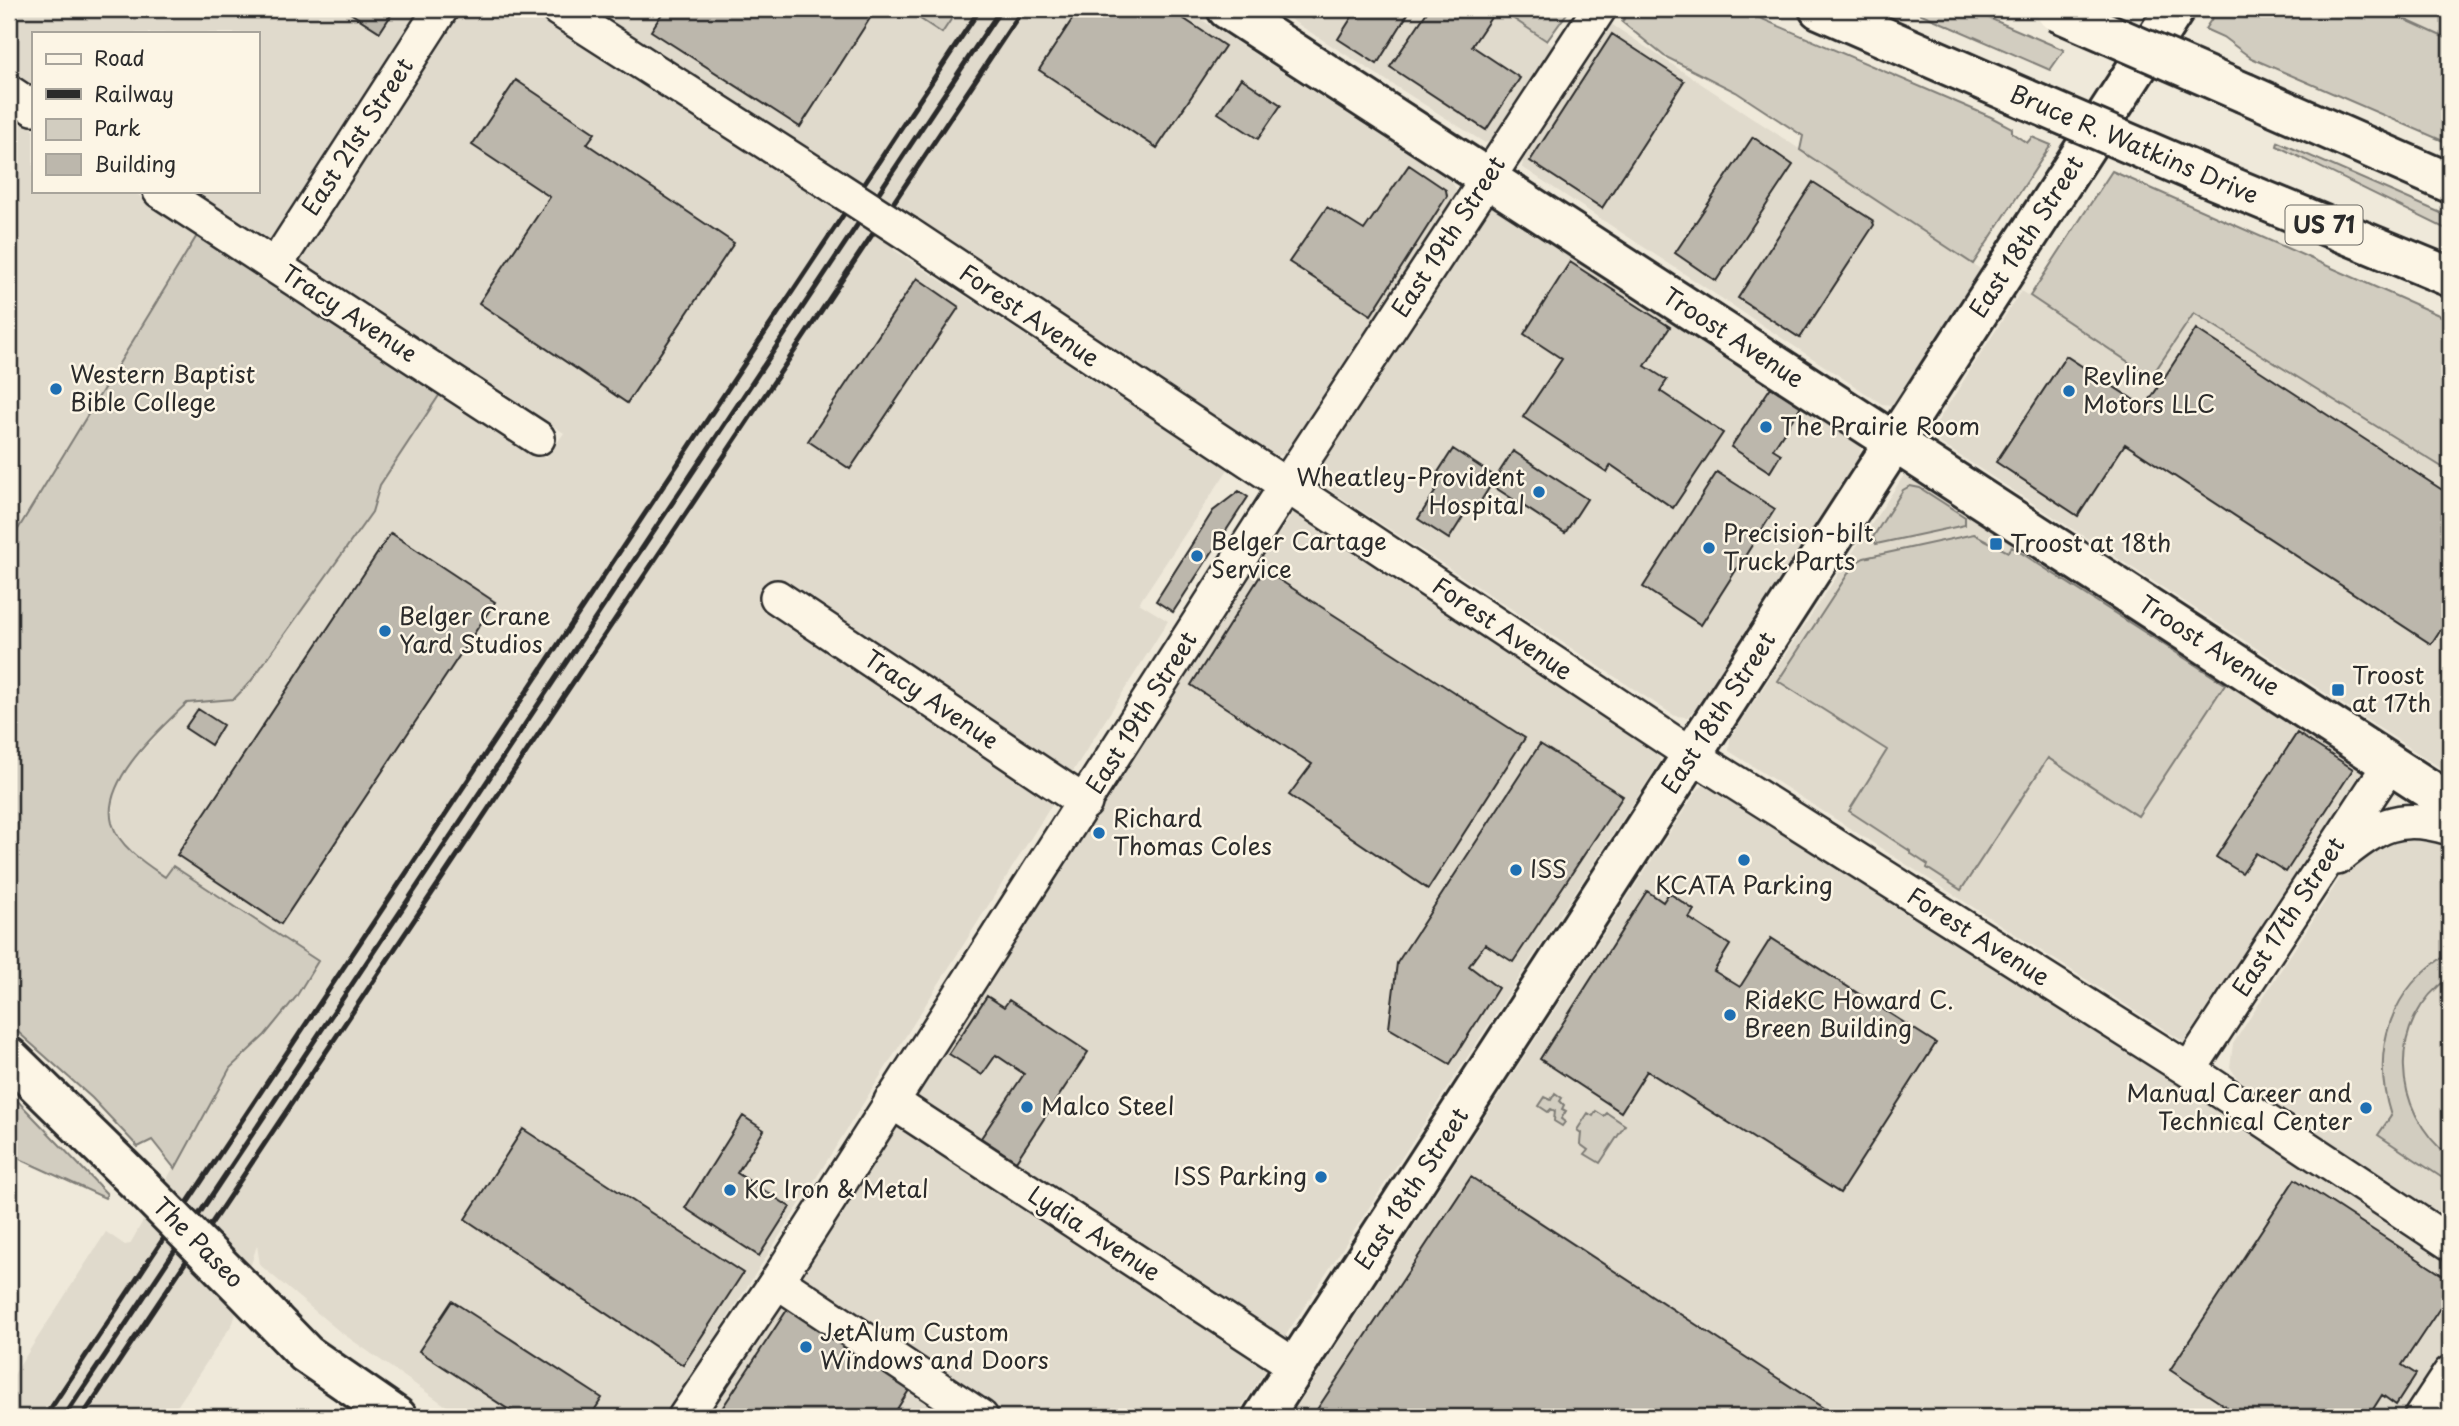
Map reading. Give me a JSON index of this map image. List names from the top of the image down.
{
  "streets": {
    "main road": [
      "Bruce R. Watkins Drive",
      "US 71",
      "East 18th Street",
      "Troost Avenue",
      "The Paseo"
    ],
    "street": [
      "East 21st Street",
      "East 19th Street",
      "Tracy Avenue",
      "Forest Avenue",
      "East 17th Street",
      "Lydia Avenue"
    ]
  },
  "crossings": [
    ["East 21st Street", "Tracy Avenue"],
    ["East 19th Street", "Tracy Avenue"],
    ["East 19th Street", "Forest Avenue"],
    ["East 19th Street", "Troost Avenue"],
    ["East 19th Street", "Lydia Avenue"],
    ["East 18th Street", "Forest Avenue"],
    ["East 18th Street", "Troost Avenue"],
    ["East 18th Street", "Lydia Avenue"],
    ["Forest Avenue", "East 17th Street"],
    ["Troost Avenue", "East 17th Street"]
  ],
  "places": {
    "other": [
      "Western Baptist Bible College",
      "Revline Motors LLC",
      "The Prairie Room",
      "Wheatley-Provident Hospital",
      "Precision-bilt Truck Parts",
      "Belger Cartage Service",
      "Belger Crane Yard Studios",
      "Richard Thomas Coles",
      "KCATA Parking",
      "ISS",
      "RideKC Howard C. Breen Building",
      "Malco Steel",
      "Manual Career and Technical Center",
      "ISS Parking",
      "KC Iron & Metal",
      "JetAlum Custom Windows and Doors"
    ],
    "transit": ["Troost at 18th", "Troost at 17th"]
  },
  "legend": [
    "Road",
    "Railway",
    "Park",
    "Building"
  ]
}
